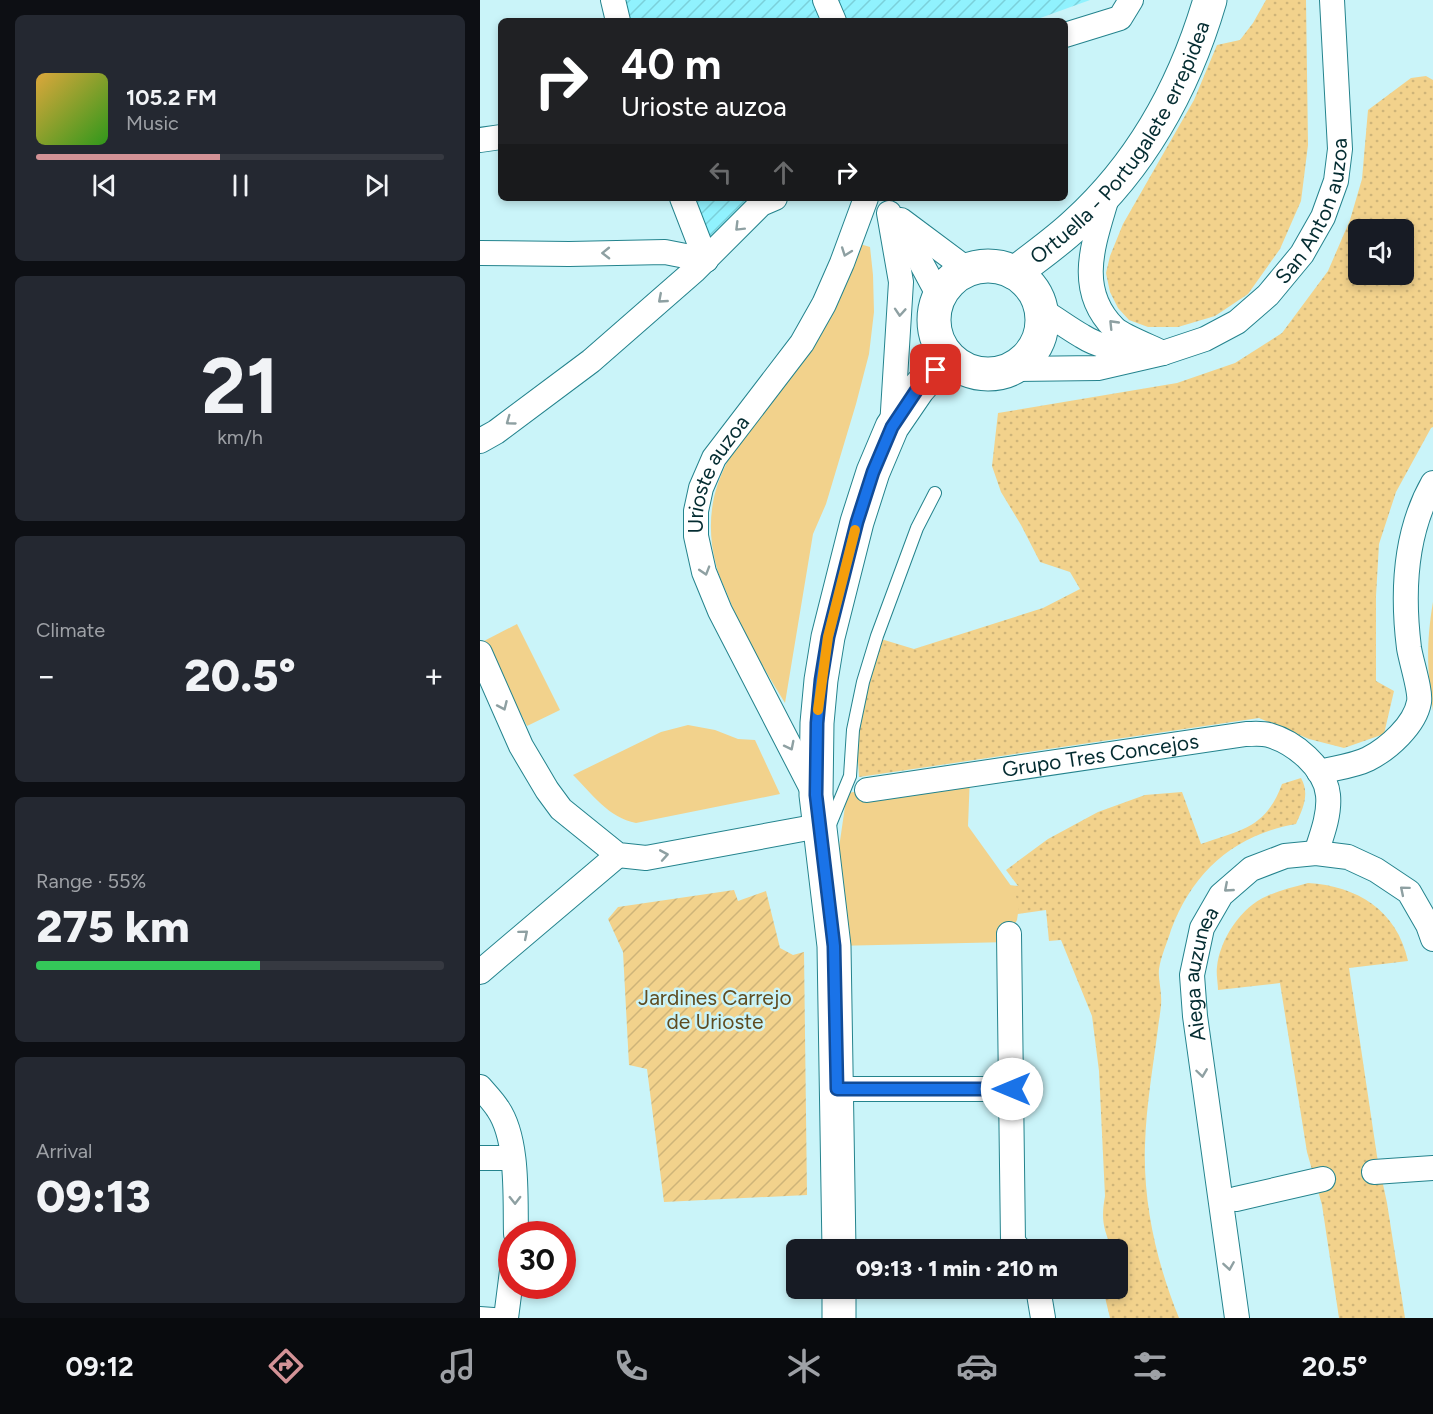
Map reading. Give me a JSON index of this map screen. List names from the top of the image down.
{
  "streets": {
    "street": [
      "Ortuella - Portugalete errepidea",
      "San Anton auzoa",
      "Urioste auzoa",
      "Grupo Tres Concejos",
      "Aiega auzunea"
    ]
  },
  "crossings": [
    ["Ortuella - Portugalete errepidea", "San Anton auzoa"],
    ["Ortuella - Portugalete errepidea", "Urioste auzoa"],
    ["San Anton auzoa", "Urioste auzoa"],
    ["Grupo Tres Concejos", "Aiega auzunea"]
  ],
  "parks": ["Jardines Carrejo de Urioste"],
  "page": {
    "turn": ["40 m", "Urioste auzoa"],
    "song": ["105.2 FM", "Music"],
    "tile": [
      ["21", "km/h"],
      "Climate",
      ["Range · 55%", "275 km"],
      ["Arrival", "09:13"]
    ],
    "heat": ["−", "20.5°", "+"],
    "limit": "30",
    "trip": "09:13 · 1 min · 210 m",
    "tabs": ["09:12", "20.5°"]
  }
}
